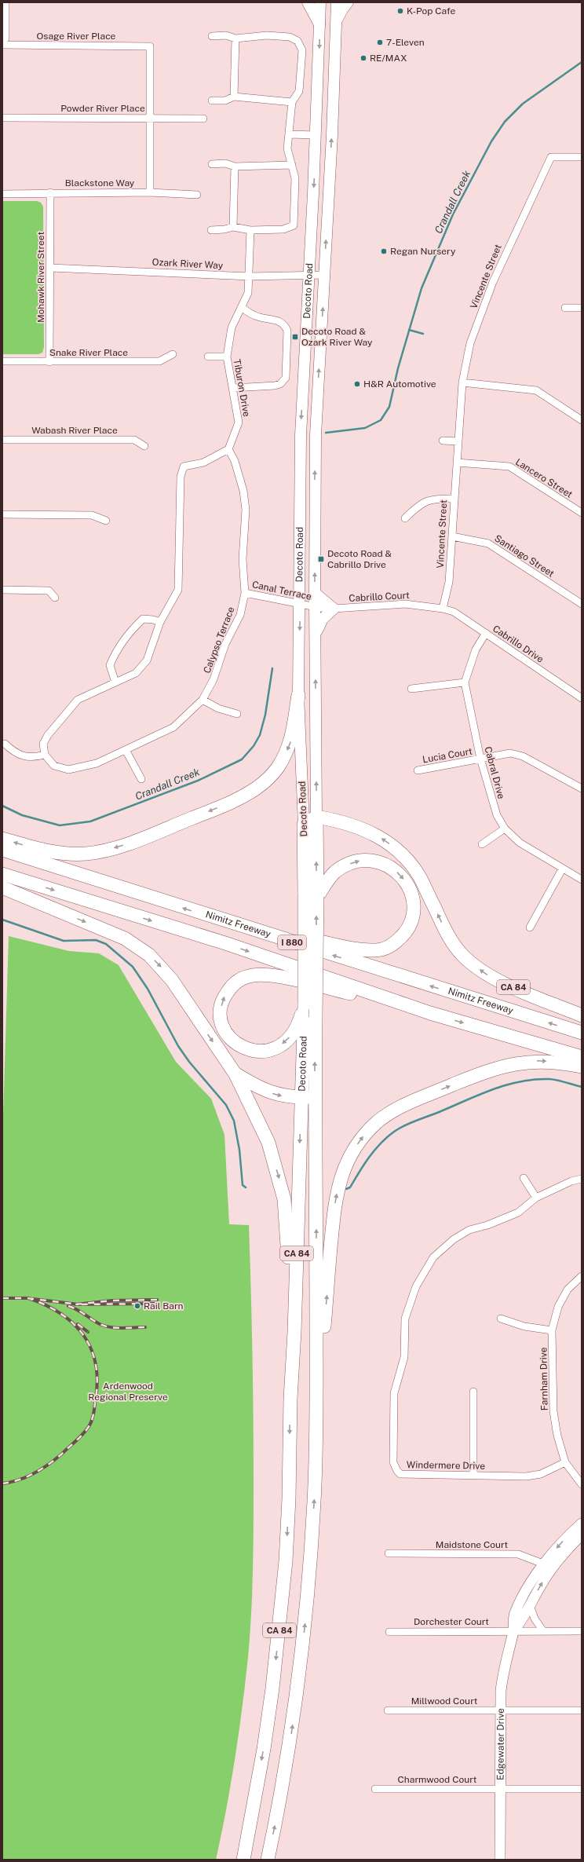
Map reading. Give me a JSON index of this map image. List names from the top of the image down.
{
  "streets": {
    "highway": [
      "Decoto Road",
      "Nimitz Freeway",
      "I 880",
      "CA 84"
    ],
    "street": [
      "Osage River Place",
      "Powder River Place",
      "Blackstone Way",
      "Ozark River Way",
      "Vincente Street",
      "Mohawk River Street",
      "Snake River Place",
      "Tiburon Drive",
      "Wabash River Place",
      "Lancero Street",
      "Santiago Street",
      "Canal Terrace",
      "Cabrillo Court",
      "Calypso Terrace",
      "Cabrillo Drive",
      "Lucia Court",
      "Cabral Drive",
      "Farnham Drive",
      "Windermere Drive",
      "Maidstone Court",
      "Dorchester Court",
      "Millwood Court",
      "Edgewater Drive",
      "Charmwood Court"
    ]
  },
  "crossings": [
    ["Osage River Place", "Powder River Place"],
    ["Blackstone Way", "Mohawk River Street"],
    ["Ozark River Way", "Mohawk River Street"],
    ["Ozark River Way", "Decoto Road"],
    ["Ozark River Way", "Tiburon Drive"],
    ["Vincente Street", "Lancero Street"],
    ["Vincente Street", "Santiago Street"],
    ["Vincente Street", "Cabrillo Court"],
    ["Vincente Street", "Cabrillo Drive"],
    ["Mohawk River Street", "Snake River Place"],
    ["Decoto Road", "Canal Terrace"],
    ["Decoto Road", "Cabrillo Court"],
    ["Decoto Road", "CA 84"],
    ["Tiburon Drive", "Calypso Terrace"],
    ["Canal Terrace", "Cabrillo Court"],
    ["Canal Terrace", "Calypso Terrace"],
    ["Cabrillo Court", "Cabrillo Drive"],
    ["Lucia Court", "Cabral Drive"],
    ["Farnham Drive", "Windermere Drive"],
    ["Maidstone Court", "Edgewater Drive"],
    ["Dorchester Court", "Edgewater Drive"],
    ["Millwood Court", "Edgewater Drive"],
    ["Edgewater Drive", "Charmwood Court"]
  ],
  "water": ["Crandall Creek"],
  "parks": ["Ardenwood Regional Preserve"],
  "places": {
    "other": [
      "K-Pop Cafe",
      "7-Eleven",
      "RE/MAX",
      "Regan Nursery",
      "H&R Automotive",
      "Rail Barn"
    ],
    "transit": ["Decoto Road & Ozark River Way", "Decoto Road & Cabrillo Drive"]
  }
}
